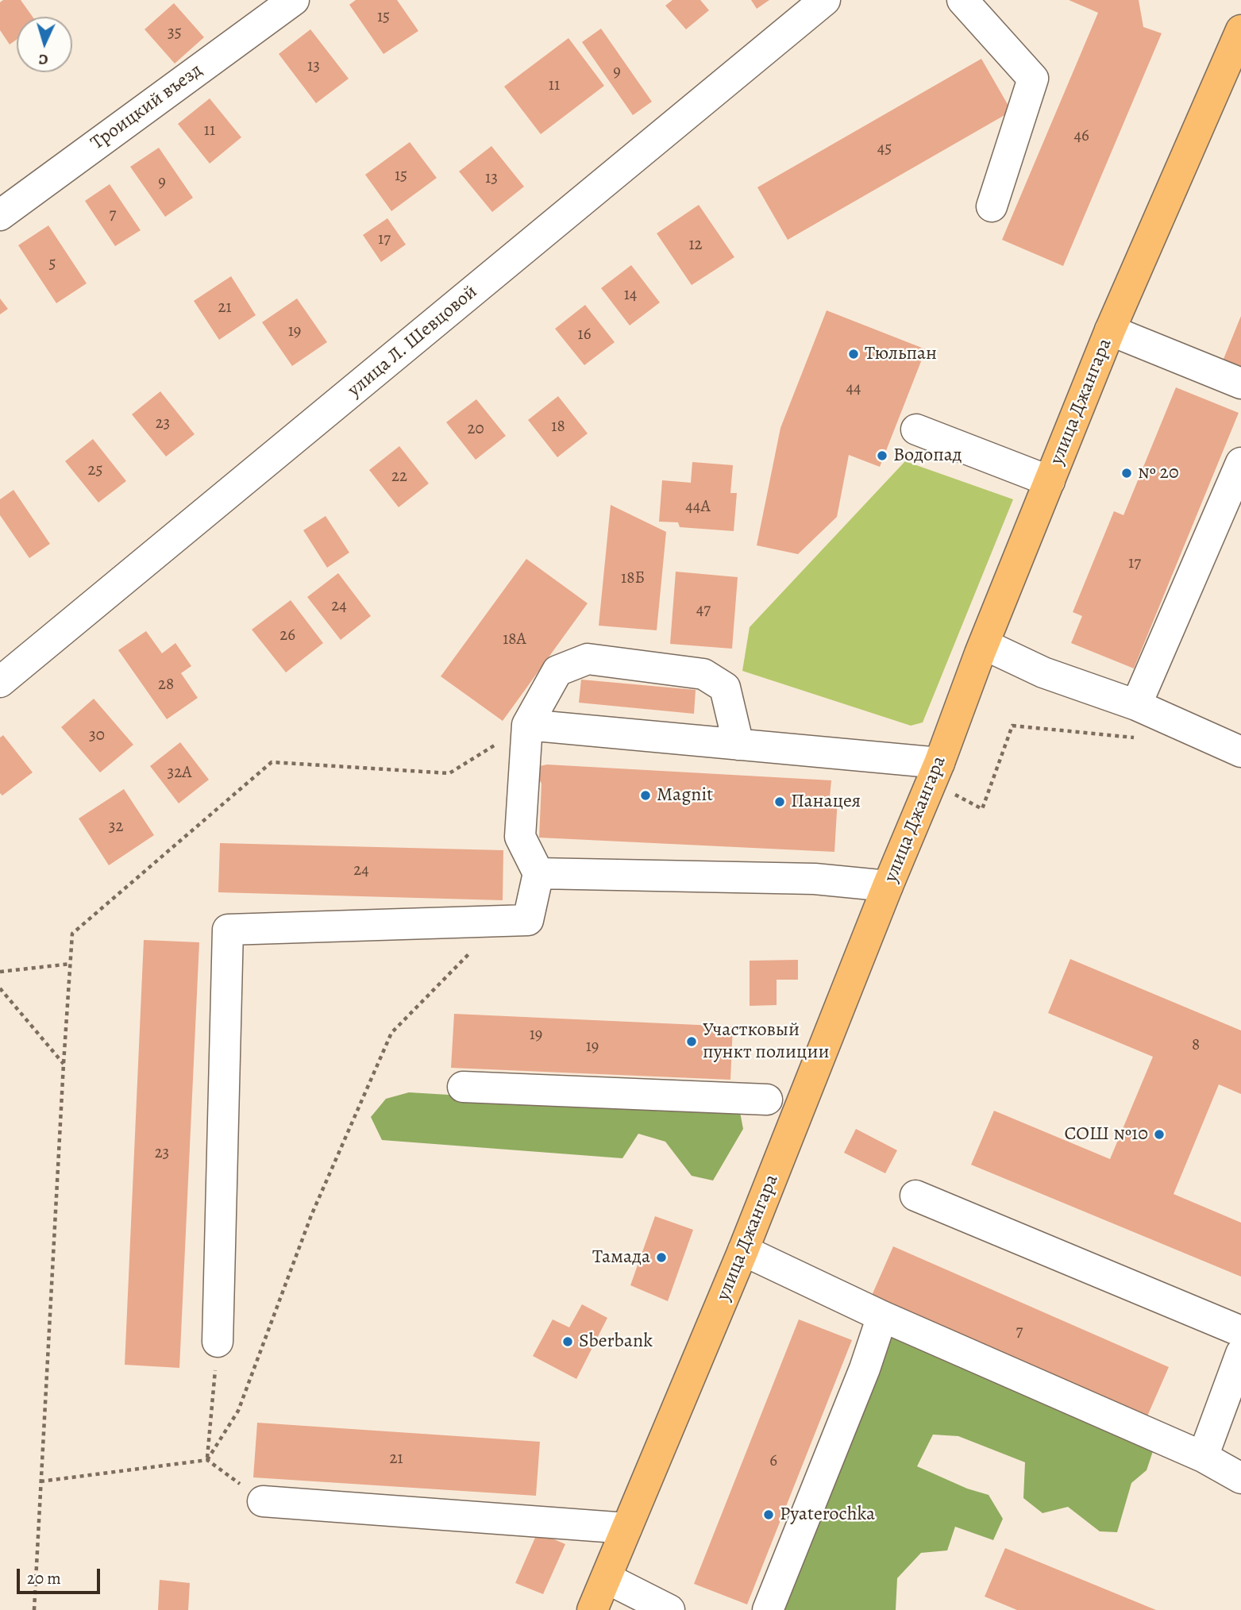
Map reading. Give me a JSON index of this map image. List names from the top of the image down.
{
  "streets": {
    "main road": ["улица Джангара"],
    "street": ["Троицкий въезд", "улица Л. Шевцовой"]
  },
  "places": [
    "Тюльпан",
    "Водопад",
    "№ 20",
    "Magnit",
    "Панацея",
    "Участковый пункт полиции",
    "СОШ №10",
    "Тамада",
    "Sberbank",
    "Pyaterochka"
  ],
  "house_numbers": [
    "15",
    "35",
    "13",
    "9",
    "11",
    "11",
    "46",
    "45",
    "15",
    "13",
    "9",
    "7",
    "17",
    "12",
    "5",
    "14",
    "21",
    "19",
    "16",
    "44",
    "23",
    "18",
    "20",
    "25",
    "22",
    "44А",
    "17",
    "18Б",
    "24",
    "47",
    "26",
    "18А",
    "28",
    "30",
    "32А",
    "32",
    "24",
    "19",
    "8",
    "19",
    "23",
    "7",
    "21",
    "6"
  ],
  "scale_bar": "20 m",
  "north": "bottom"
}
